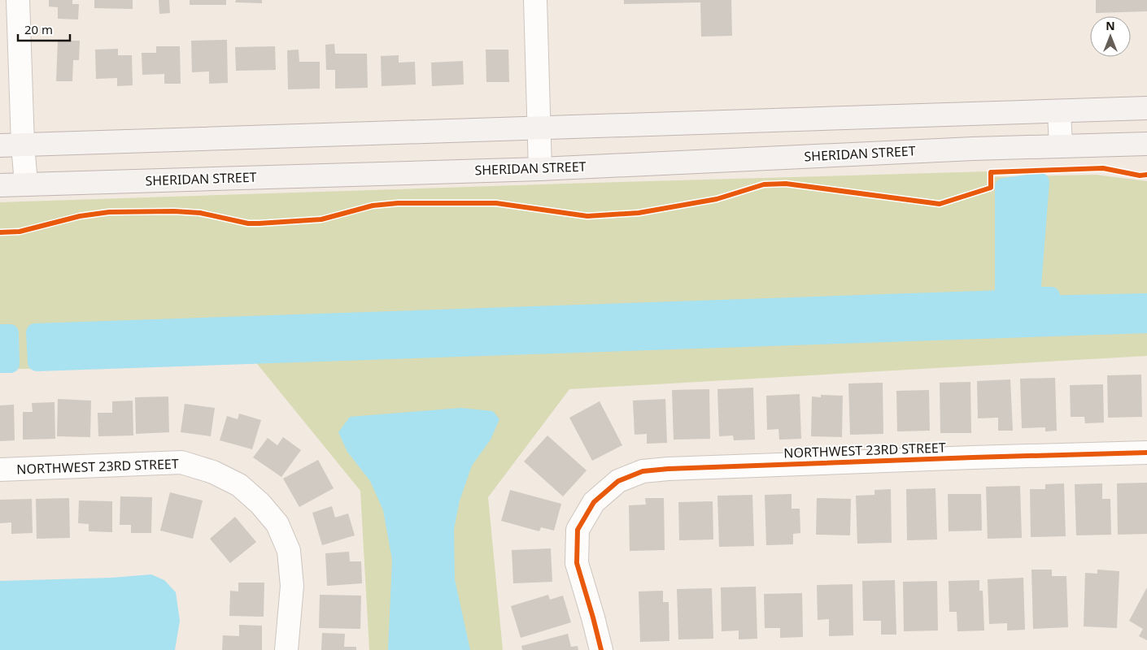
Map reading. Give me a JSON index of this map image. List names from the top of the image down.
{
  "streets": {
    "main road": ["SHERIDAN STREET"],
    "street": ["NORTHWEST 23RD STREET"]
  },
  "scale_bar": "20 m",
  "north": "top"
}
